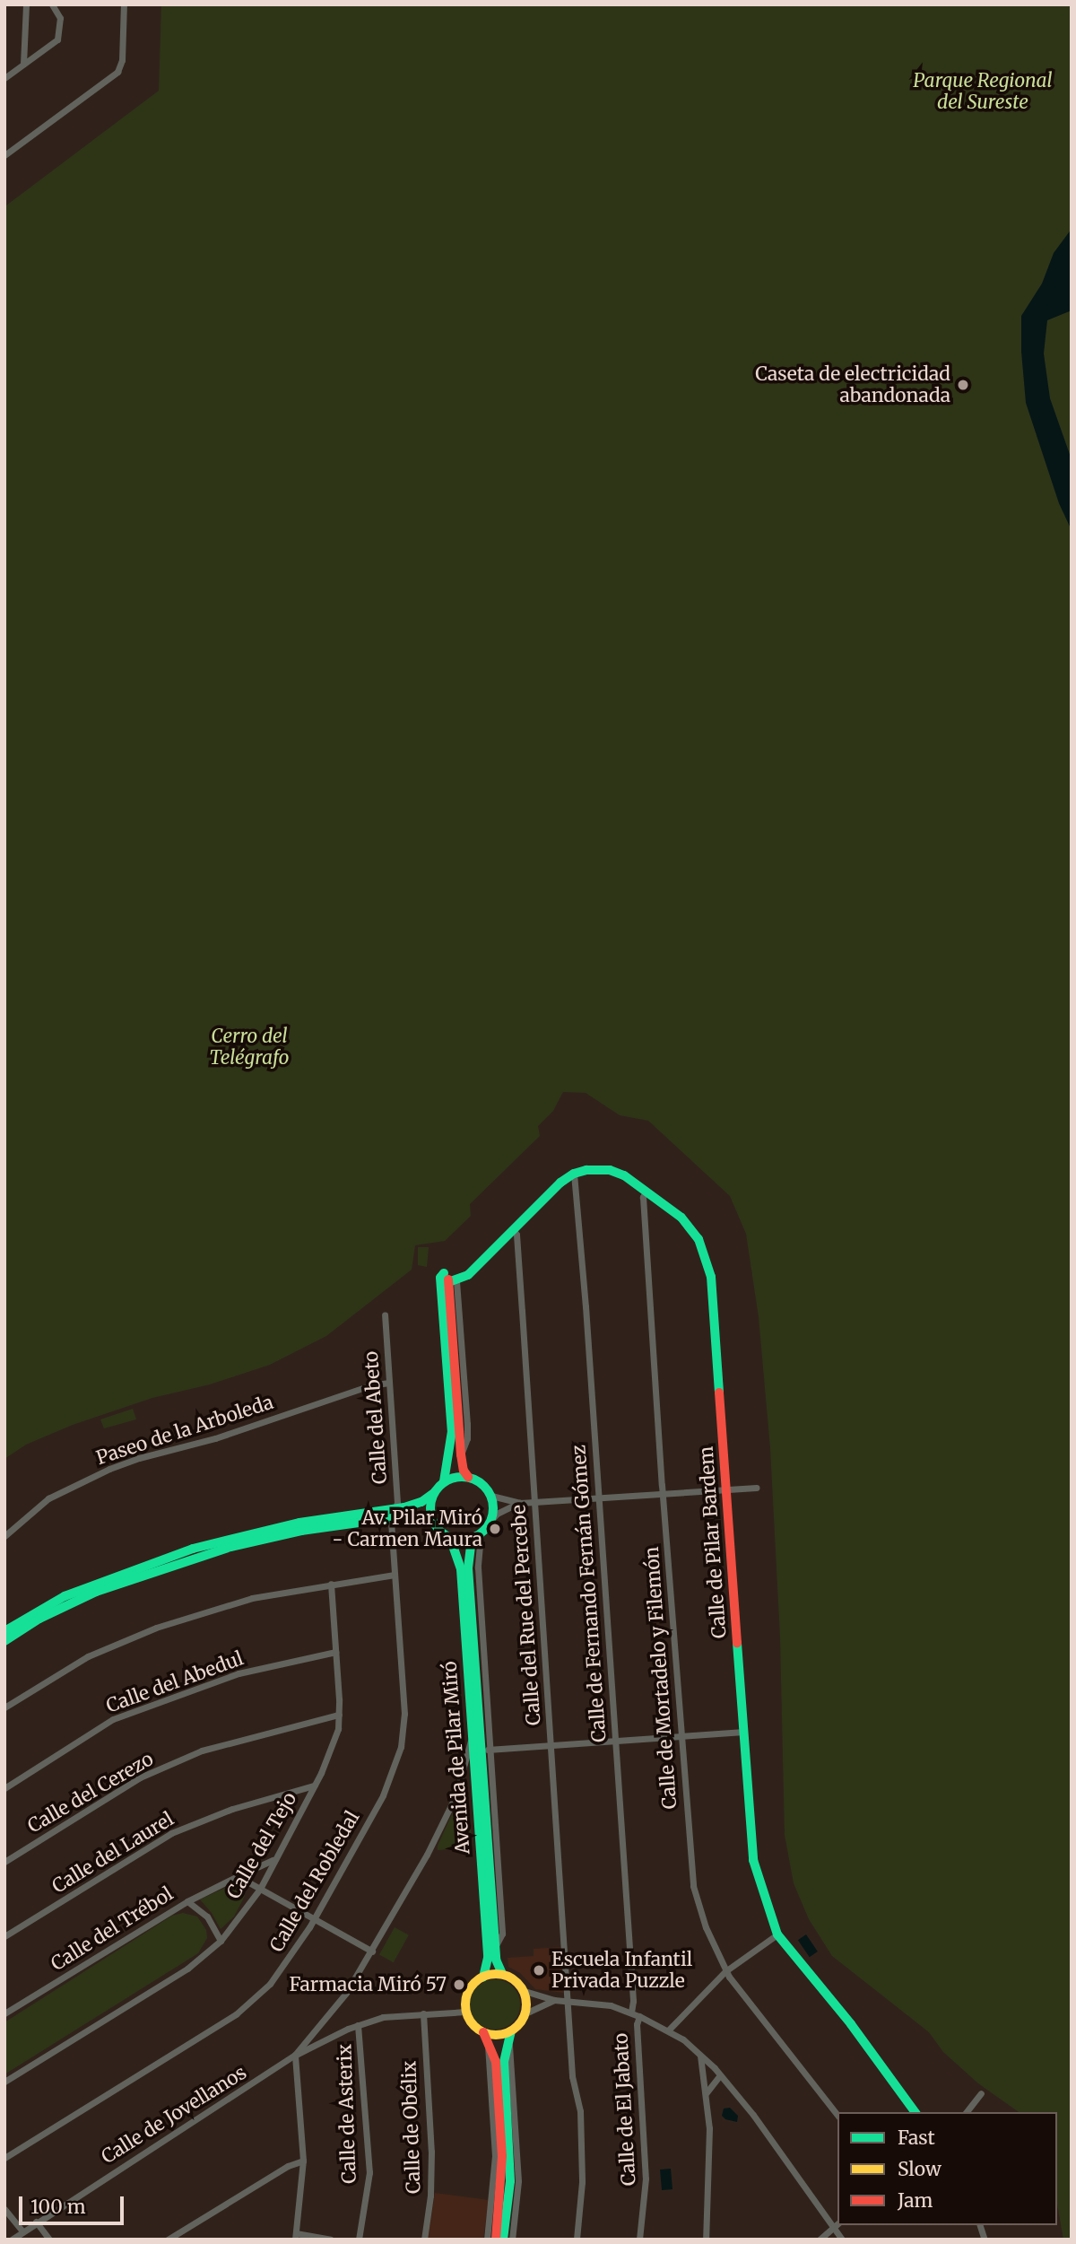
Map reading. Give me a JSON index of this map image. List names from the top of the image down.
{
  "streets": {
    "street": [
      "Calle del Abeto",
      "Paseo de la Arboleda",
      "Calle de Pilar Bardem",
      "Calle de Fernando Fernán Gómez",
      "Calle del Rue del Percebe",
      "Calle de Mortadelo y Filemón",
      "Calle del Abedul",
      "Avenida de Pilar Miró",
      "Calle del Cerezo",
      "Calle del Tejo",
      "Calle del Laurel",
      "Calle del Robledal",
      "Calle del Trébol",
      "Calle de El Jabato",
      "Calle de Asterix",
      "Calle de Jovellanos",
      "Calle de Obélix"
    ]
  },
  "crossings": [
    ["Calle del Abeto", "Paseo de la Arboleda"],
    ["Calle del Abeto", "Calle del Robledal"],
    ["Calle de Pilar Bardem", "Calle de Fernando Fernán Gómez"],
    ["Calle de Pilar Bardem", "Calle de Mortadelo y Filemón"],
    ["Calle del Abedul", "Calle del Tejo"],
    ["Avenida de Pilar Miró", "Calle de Jovellanos"],
    ["Calle del Cerezo", "Calle del Tejo"],
    ["Calle del Tejo", "Calle del Laurel"],
    ["Calle del Tejo", "Calle del Trébol"]
  ],
  "parks": ["Parque Regional del Sureste", "Cerro del Telégrafo"],
  "places": [
    "Caseta de electricidad abandonada",
    "Av. Pilar Miró - Carmen Maura",
    "Escuela Infantil Privada Puzzle",
    "Farmacia Miró 57"
  ],
  "legend": ["Fast", "Slow", "Jam"],
  "scale_bar": "100 m"
}
